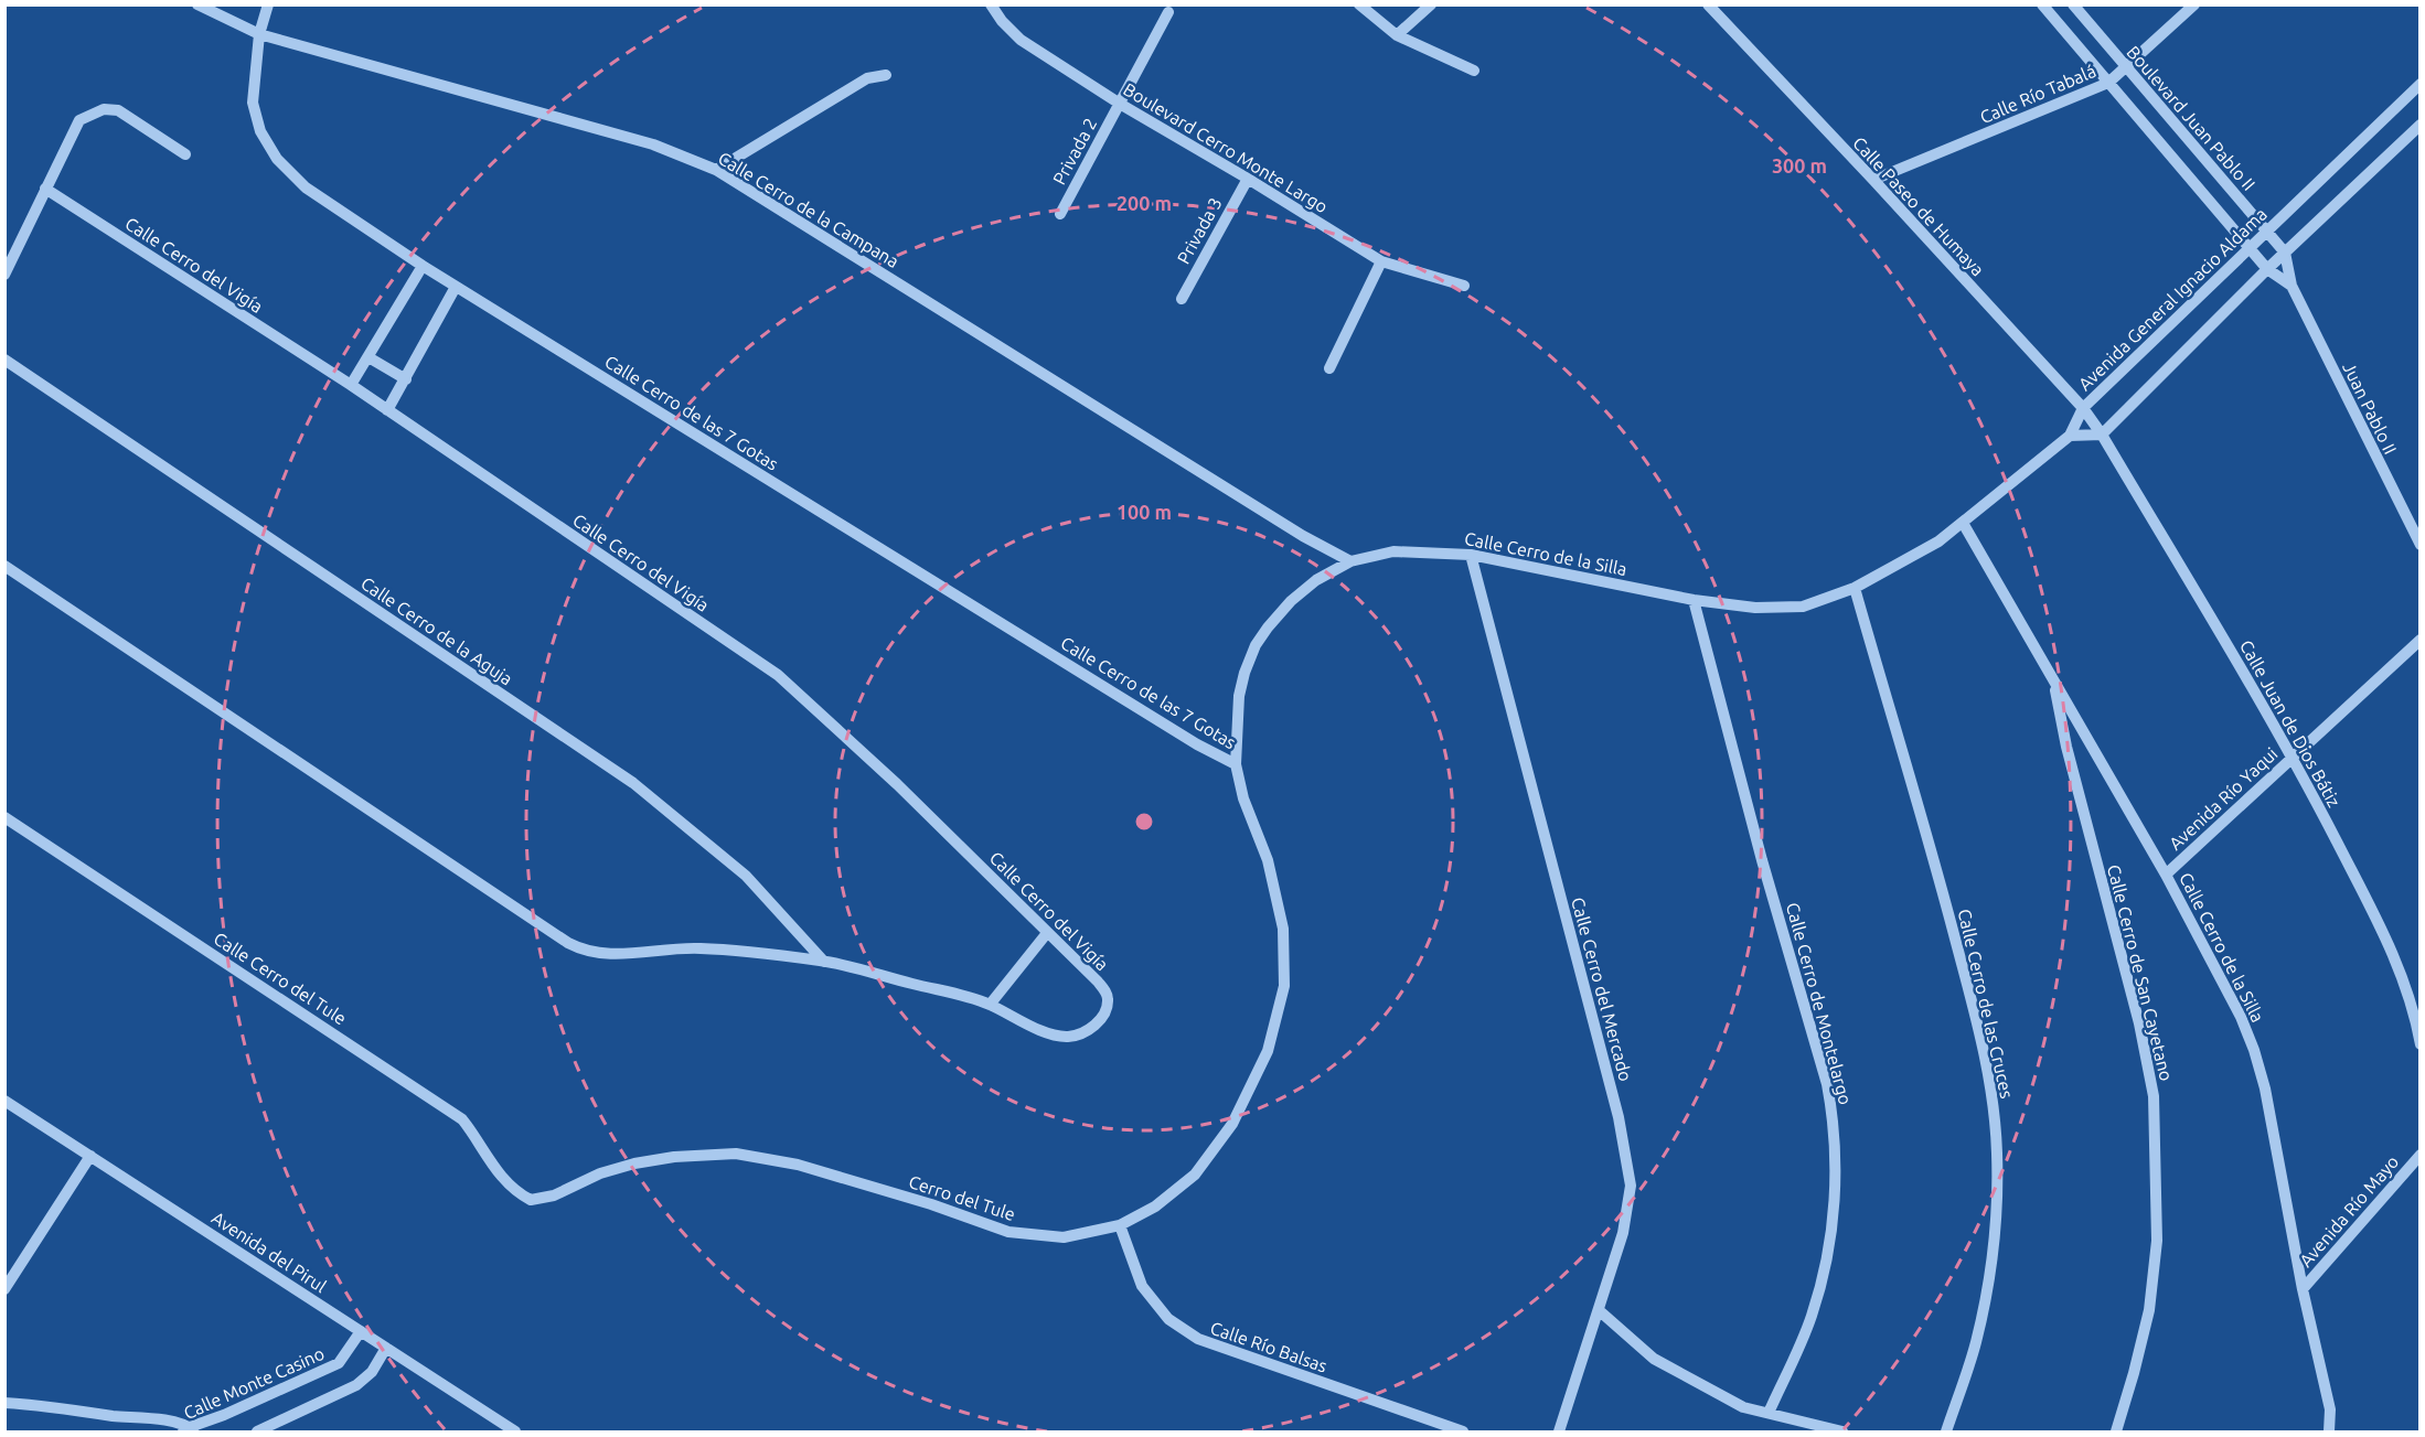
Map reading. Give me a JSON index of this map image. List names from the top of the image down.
{
  "streets": {
    "street": [
      "Calle Río Tabalá",
      "Boulevard Juan Pablo II",
      "Boulevard Cerro Monte Largo",
      "Privada 2",
      "Calle Paseo de Humaya",
      "Calle Cerro de la Campana",
      "Privada 3",
      "Calle Cerro del Vigía",
      "Avenida General Ignacio Aldama",
      "Juan Pablo II",
      "Calle Cerro de las 7 Gotas",
      "Calle Cerro de la Silla",
      "Calle Cerro de la Aguja",
      "Calle Juan de Dios Bátiz",
      "Avenida Río Yaqui",
      "Calle Cerro de San Cayetano",
      "Calle Cerro del Tule",
      "Calle Cerro del Mercado",
      "Calle Cerro de Montelargo",
      "Calle Cerro de las Cruces",
      "Cerro del Tule",
      "Avenida Río Mayo",
      "Avenida del Pirul",
      "Calle Río Balsas",
      "Calle Monte Casino"
    ]
  },
  "crossings": [
    ["Calle Río Tabalá", "Boulevard Juan Pablo II"],
    ["Calle Río Tabalá", "Calle Paseo de Humaya"],
    ["Boulevard Juan Pablo II", "Avenida General Ignacio Aldama"],
    ["Boulevard Juan Pablo II", "Juan Pablo II"],
    ["Boulevard Cerro Monte Largo", "Privada 2"],
    ["Boulevard Cerro Monte Largo", "Privada 3"],
    ["Calle Paseo de Humaya", "Avenida General Ignacio Aldama"],
    ["Calle Paseo de Humaya", "Calle Juan de Dios Bátiz"],
    ["Calle Cerro de la Campana", "Calle Cerro de las 7 Gotas"],
    ["Calle Cerro de la Campana", "Calle Cerro de la Silla"],
    ["Calle Cerro del Vigía", "Calle Cerro de la Aguja"],
    ["Avenida General Ignacio Aldama", "Calle Cerro de la Silla"],
    ["Calle Cerro de las 7 Gotas", "Calle Cerro de la Silla"],
    ["Calle Cerro de las 7 Gotas", "Cerro del Tule"],
    ["Calle Cerro de la Silla", "Avenida Río Yaqui"],
    ["Calle Cerro de la Silla", "Calle Cerro de San Cayetano"],
    ["Calle Cerro de la Silla", "Calle Cerro del Mercado"],
    ["Calle Cerro de la Silla", "Calle Cerro de Montelargo"],
    ["Calle Cerro de la Silla", "Calle Cerro de las Cruces"],
    ["Calle Cerro de la Silla", "Cerro del Tule"],
    ["Calle Cerro de la Silla", "Avenida Río Mayo"],
    ["Calle Juan de Dios Bátiz", "Avenida Río Yaqui"],
    ["Calle Cerro del Tule", "Cerro del Tule"],
    ["Cerro del Tule", "Calle Río Balsas"],
    ["Avenida del Pirul", "Calle Monte Casino"]
  ],
  "rings": ["300 m", "200 m", "100 m"]
}
